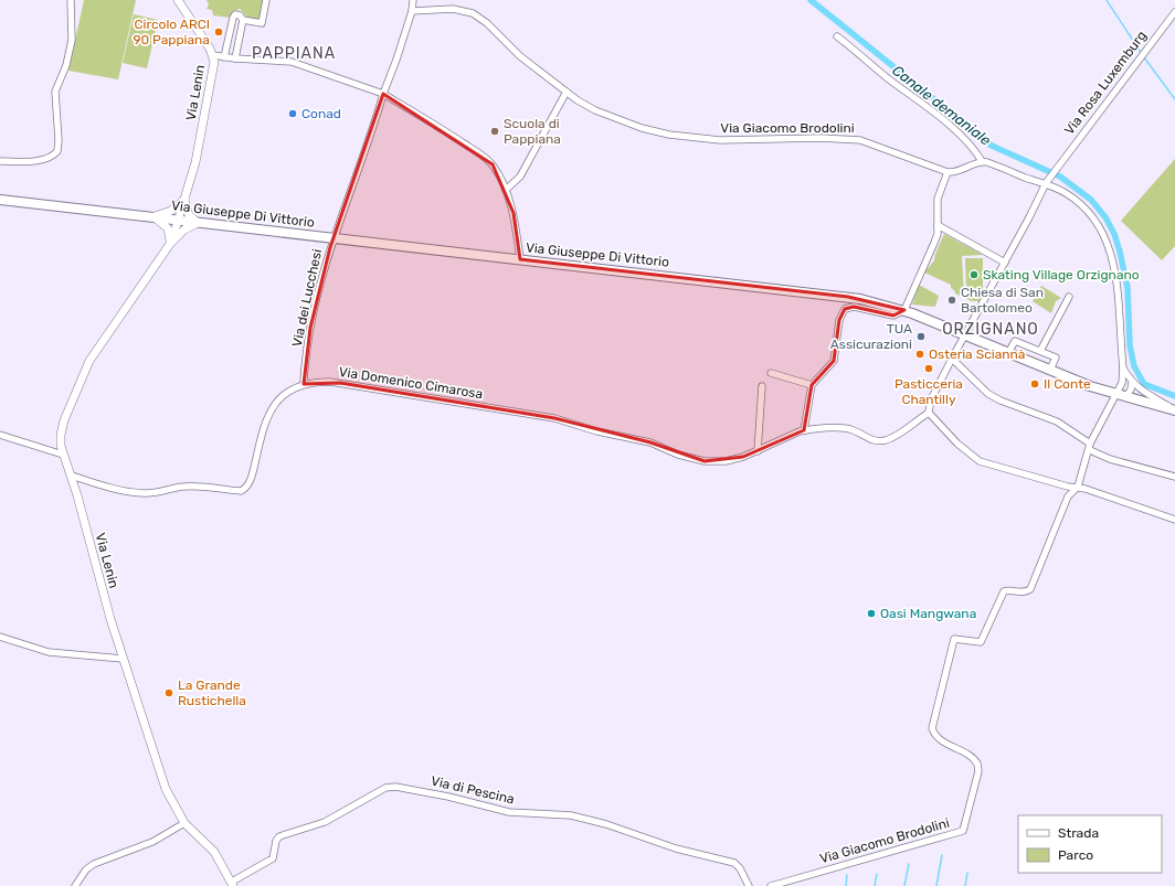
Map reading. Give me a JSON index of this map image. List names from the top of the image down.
{
  "streets": {
    "main road": ["Via Giuseppe Di Vittorio"],
    "street": [
      "Via Rosa Luxemburg",
      "Via Lenin",
      "Via Giacomo Brodolini",
      "Via dei Lucchesi",
      "Via Domenico Cimarosa",
      "Via di Pescina"
    ]
  },
  "crossings": [
    ["Via Rosa Luxemburg", "Via Giacomo Brodolini"],
    ["Via Lenin", "Via Giuseppe Di Vittorio"],
    ["Via Lenin", "Via Domenico Cimarosa"],
    ["Via Lenin", "Via di Pescina"],
    ["Via Giacomo Brodolini", "Via Giuseppe Di Vittorio"],
    ["Via Giuseppe Di Vittorio", "Via dei Lucchesi"],
    ["Via dei Lucchesi", "Via Domenico Cimarosa"]
  ],
  "districts": ["PAPPIANA", "ORZIGNANO"],
  "water": ["Canale demaniale"],
  "places": [
    "Circolo ARCI 90 Pappiana",
    "Conad",
    "Scuola di Pappiana",
    "Skating Village Orzignano",
    "Chiesa di San Bartolomeo",
    "TUA Assicurazioni",
    "Osteria Sciannà",
    "Pasticceria Chantilly",
    "Il Conte",
    "Oasi Mangwana",
    "La Grande Rustichella"
  ],
  "legend": ["Strada", "Parco"]
}
